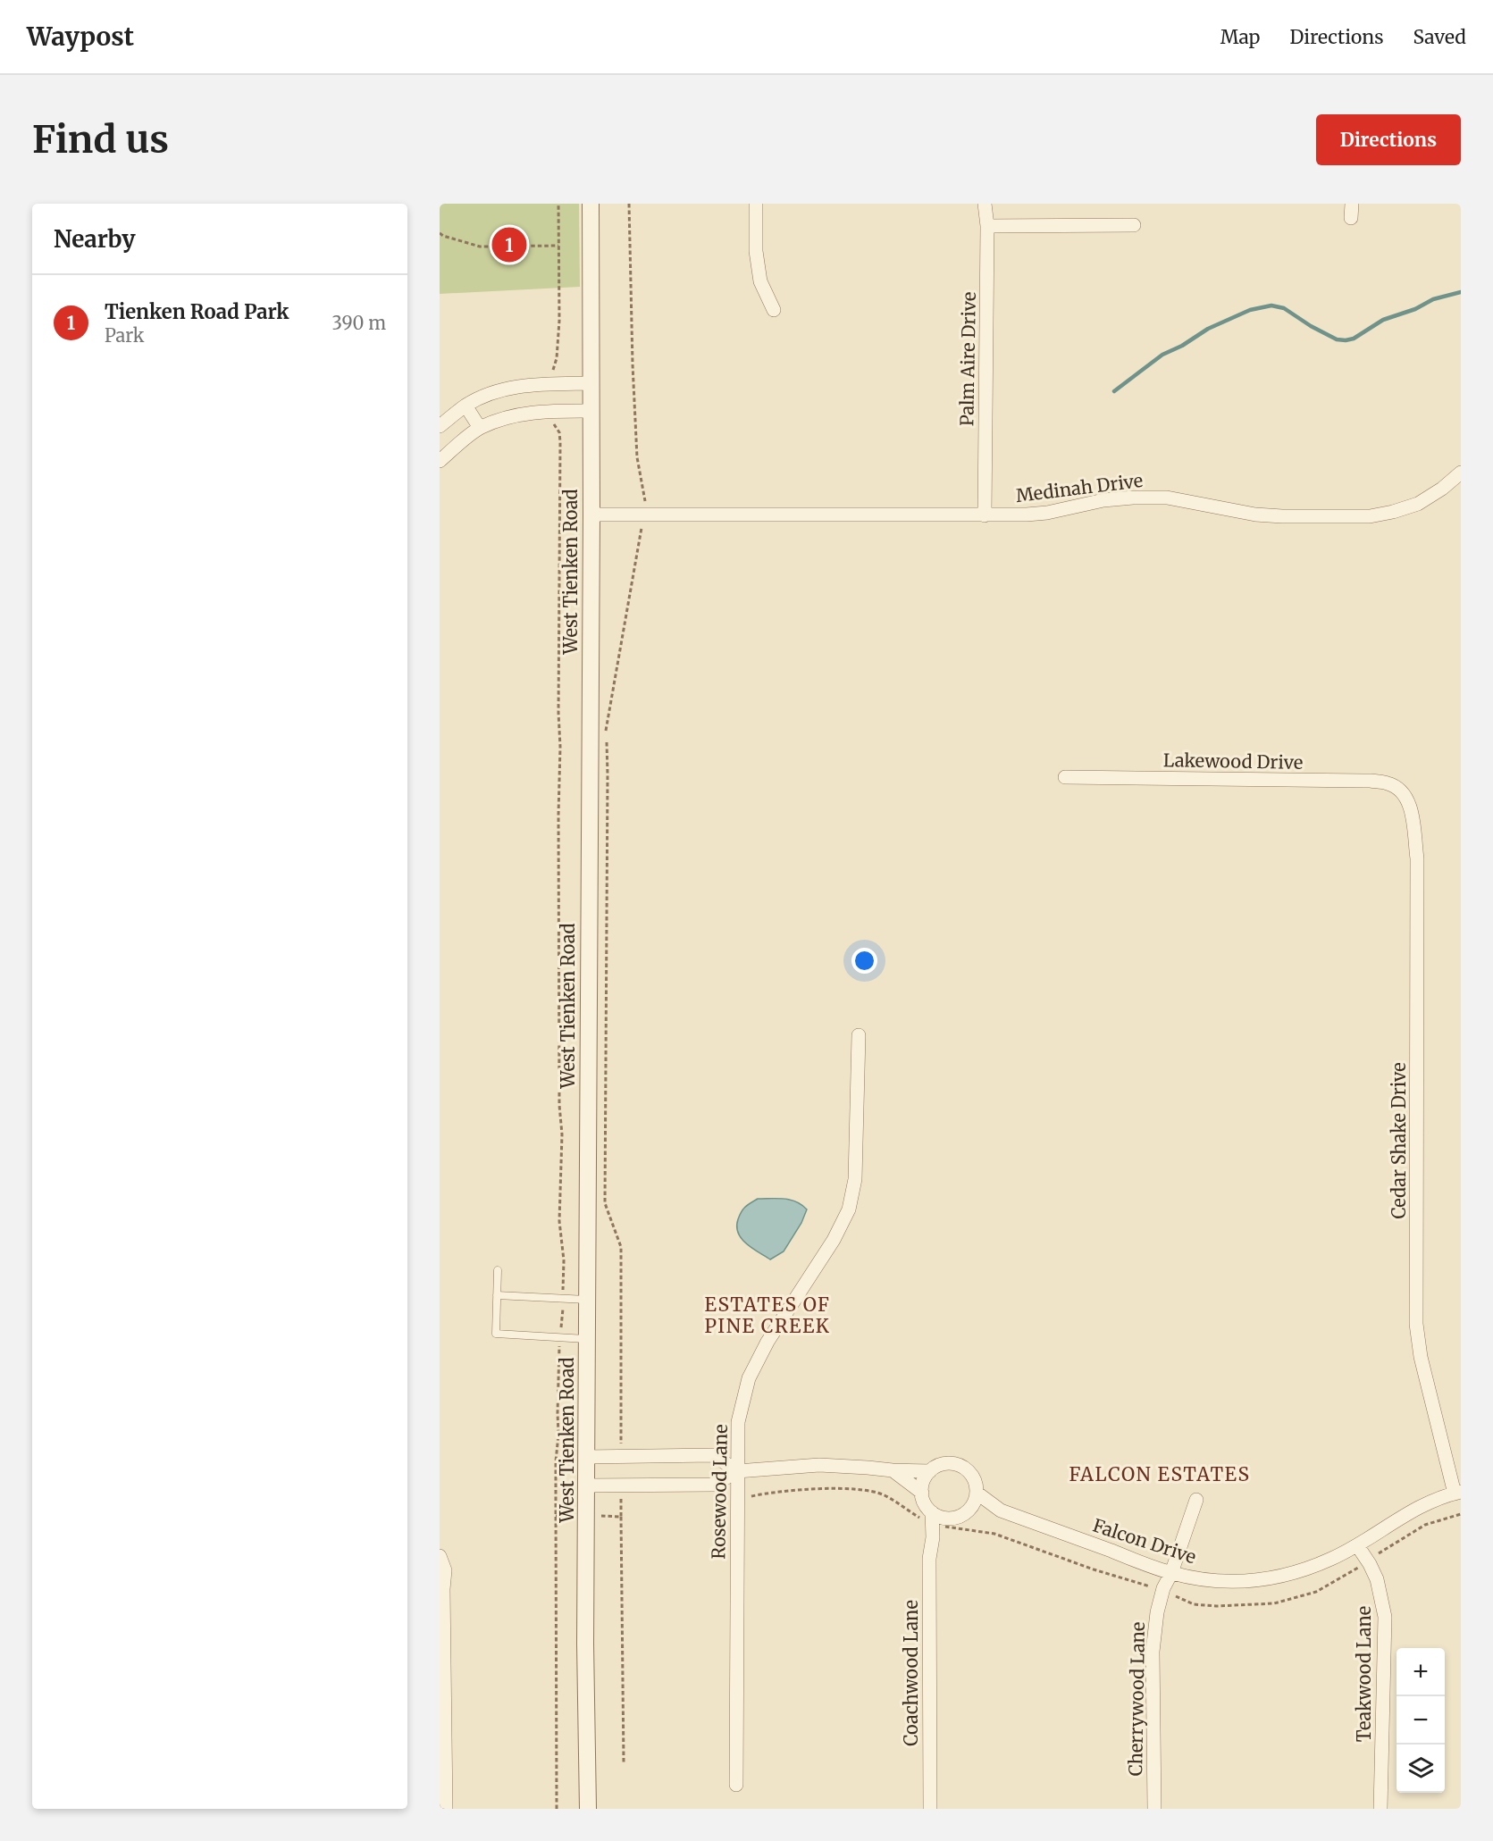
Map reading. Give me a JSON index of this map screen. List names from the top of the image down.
{
  "streets": {
    "street": [
      "Palm Aire Drive",
      "Medinah Drive",
      "West Tienken Road",
      "Lakewood Drive",
      "Cedar Shake Drive",
      "Rosewood Lane",
      "Falcon Drive",
      "Coachwood Lane",
      "Teakwood Lane",
      "Cherrywood Lane"
    ]
  },
  "crossings": [
    ["Palm Aire Drive", "Medinah Drive"],
    ["Medinah Drive", "West Tienken Road"],
    ["Lakewood Drive", "Cedar Shake Drive"],
    ["Cedar Shake Drive", "Falcon Drive"],
    ["Falcon Drive", "Coachwood Lane"],
    ["Falcon Drive", "Teakwood Lane"],
    ["Falcon Drive", "Cherrywood Lane"]
  ],
  "districts": ["ESTATES OF PINE CREEK", "FALCON ESTATES"],
  "page": {
    "header": "Waypost",
    "nav": ["Map", "Directions", "Saved"],
    "buttons": "Directions",
    "title": "Find us",
    "heading": "Nearby",
    "pins": "1",
    "list": [
      {
        "mark": "1",
        "name": "Tienken Road Park",
        "note": "Park",
        "value": "390 m"
      }
    ],
    "map_buttons": ["+", "−"]
  }
}
